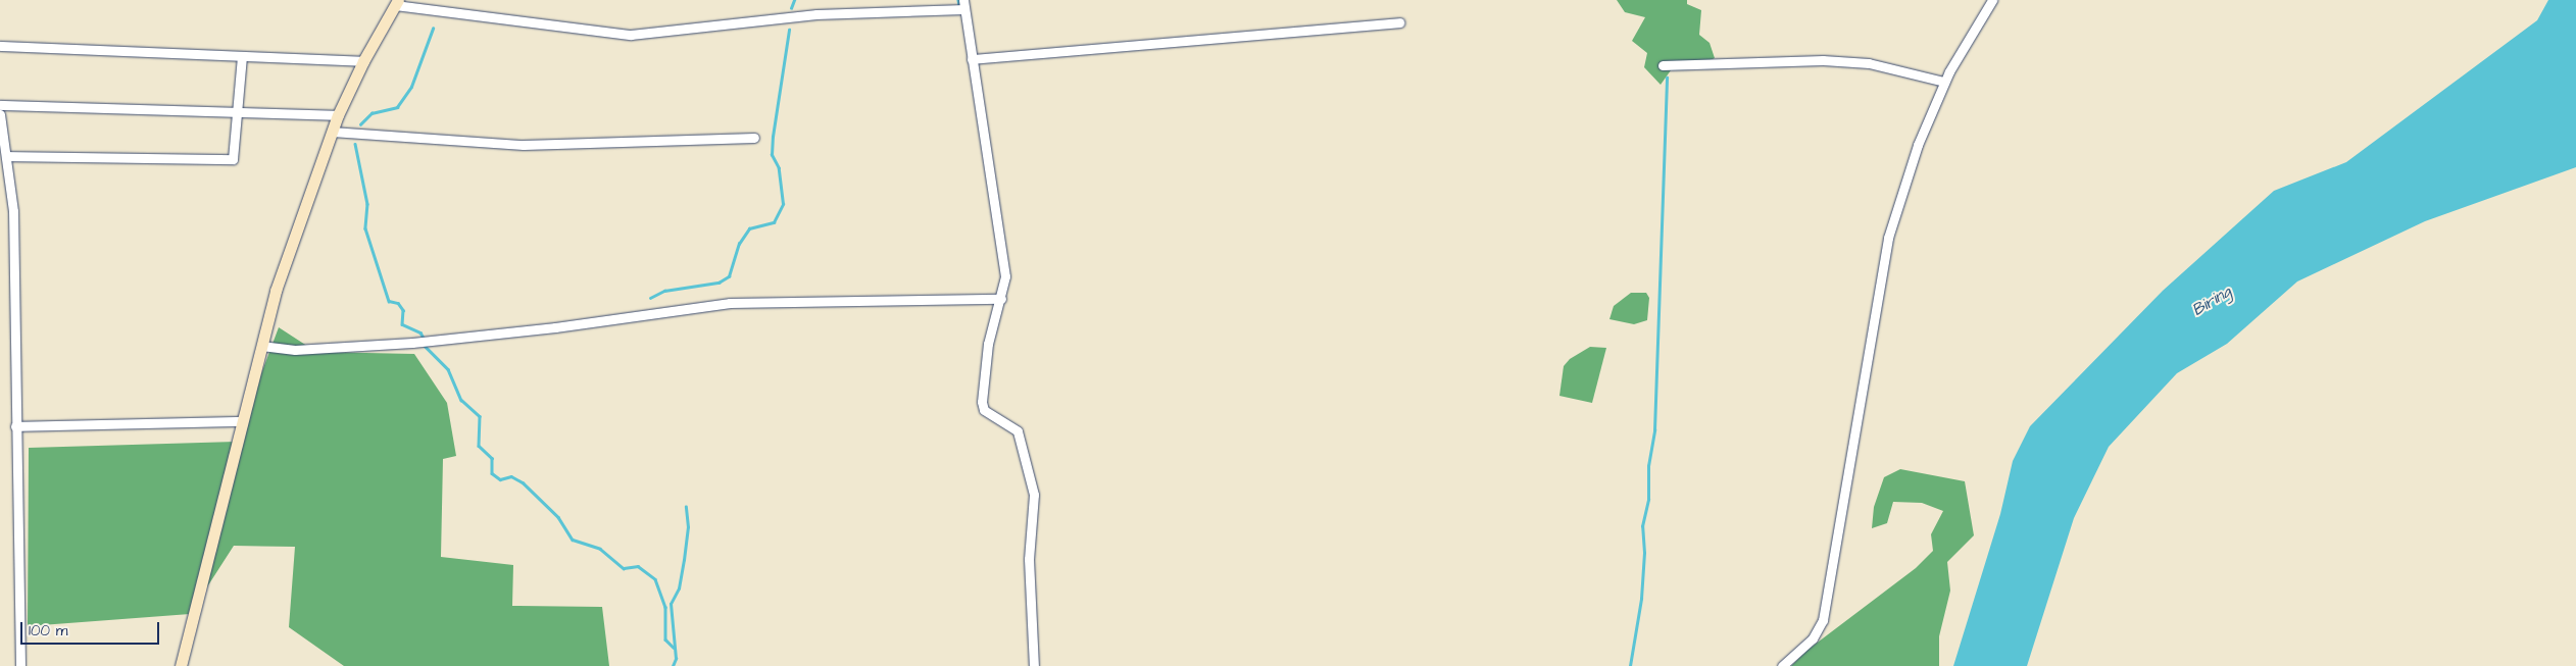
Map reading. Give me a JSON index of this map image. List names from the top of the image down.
{
  "water": ["Biring"],
  "scale_bar": "100 m"
}
